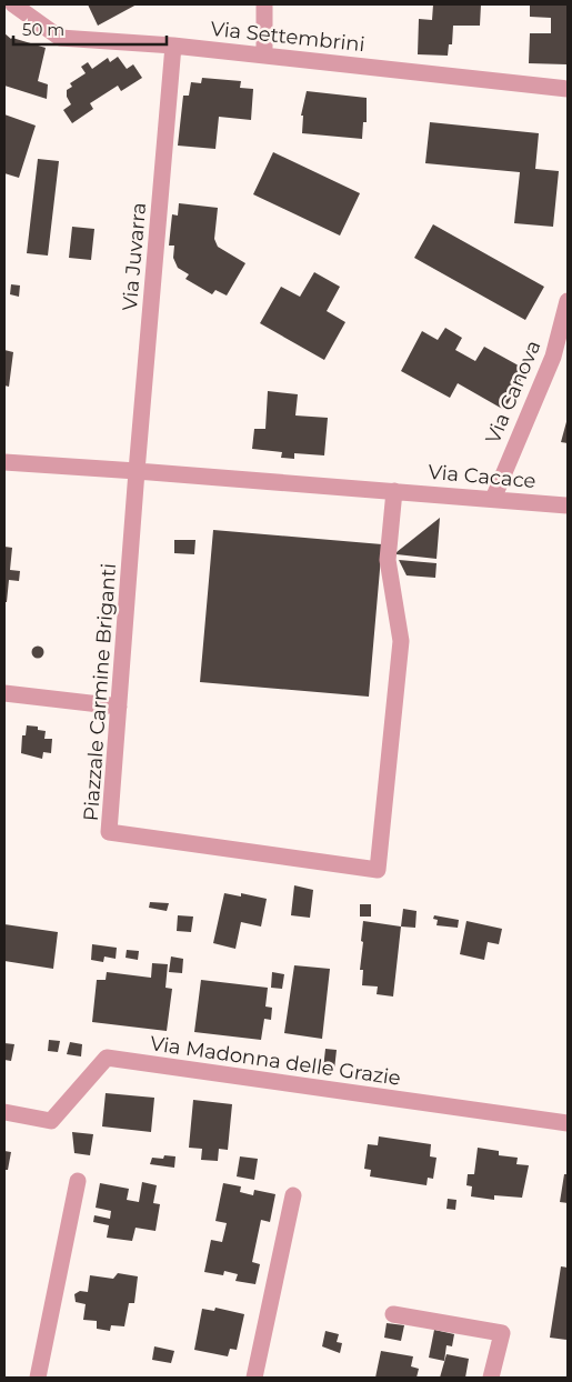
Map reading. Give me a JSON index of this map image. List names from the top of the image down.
{
  "streets": {
    "street": [
      "Via Settembrini",
      "Via Juvarra",
      "Via Canova",
      "Via Cacace",
      "Piazzale Carmine Briganti",
      "Via Madonna delle Grazie"
    ]
  },
  "crossings": [
    ["Via Settembrini", "Via Juvarra"],
    ["Via Juvarra", "Via Cacace"],
    ["Via Juvarra", "Piazzale Carmine Briganti"],
    ["Via Canova", "Via Cacace"],
    ["Via Cacace", "Piazzale Carmine Briganti"]
  ],
  "scale_bar": "50 m"
}
